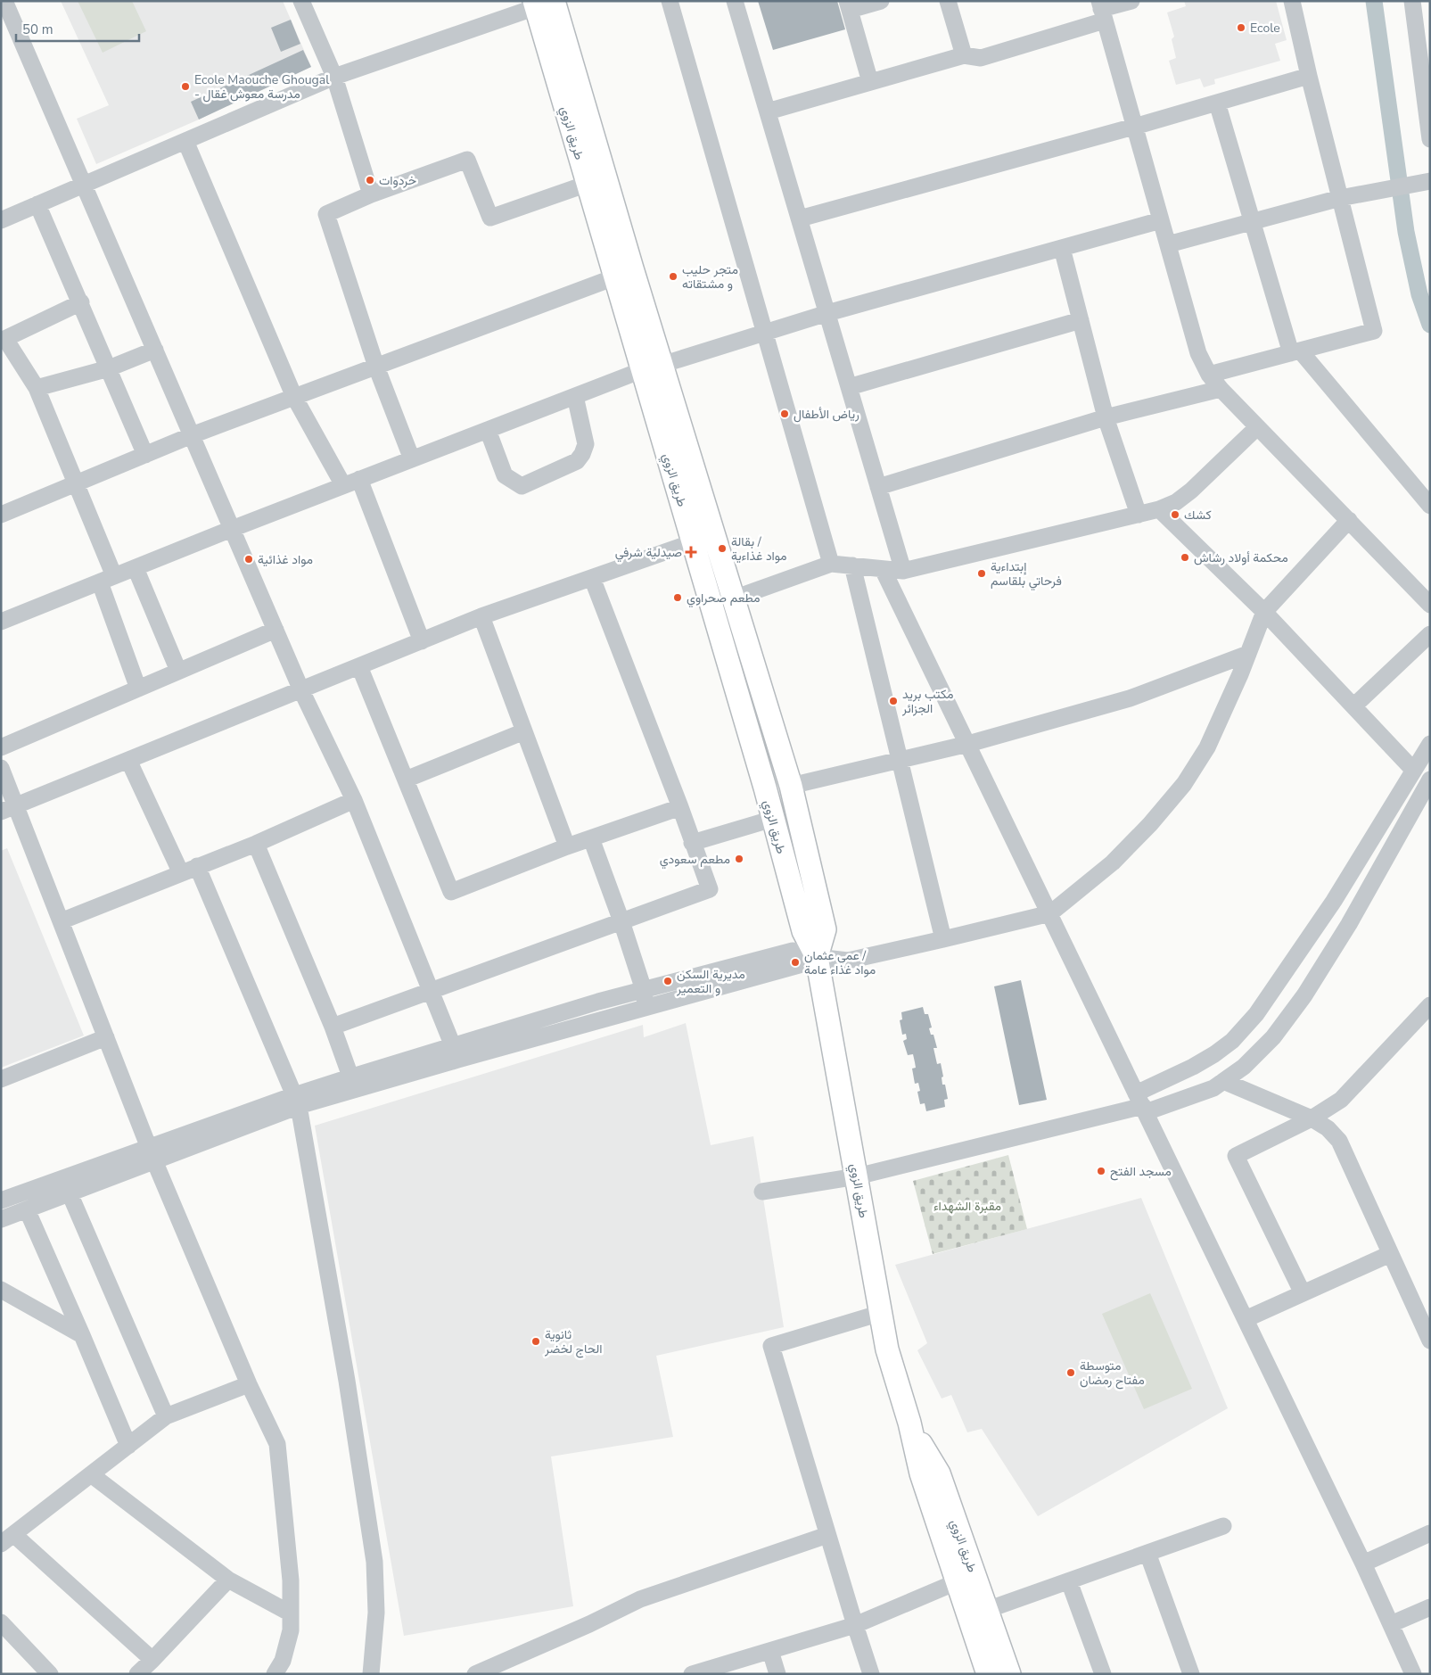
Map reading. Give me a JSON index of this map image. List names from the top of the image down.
{
  "streets": {
    "main road": ["طريق الزوي"]
  },
  "parks": ["مقبرة الشهداء"],
  "places": {
    "other": [
      "Ecole",
      "Ecole Maouche Ghougal - مدرسة معوش غقال",
      "خردوات",
      "متجر حليب و مشتقاته",
      "رياض الأطفال",
      "كشك",
      "بقالة / مواد غذاءية",
      "محكمة أولاد رشاش",
      "مواد غذائية",
      "إبتداءية فرحاتي بلقاسم",
      "مطعم صحراوي",
      "مكتب بريد الجزائر",
      "مطعم سعودي",
      "عمي عثمان / مواد غذاء عامة",
      "مديرية السكن و التعمير",
      "مسجد الفتح",
      "ثانوية الحاج لخضر",
      "متوسطة مفتاح رمضان"
    ],
    "health": ["صيدلية شرفي"]
  },
  "scale_bar": "50 m"
}
